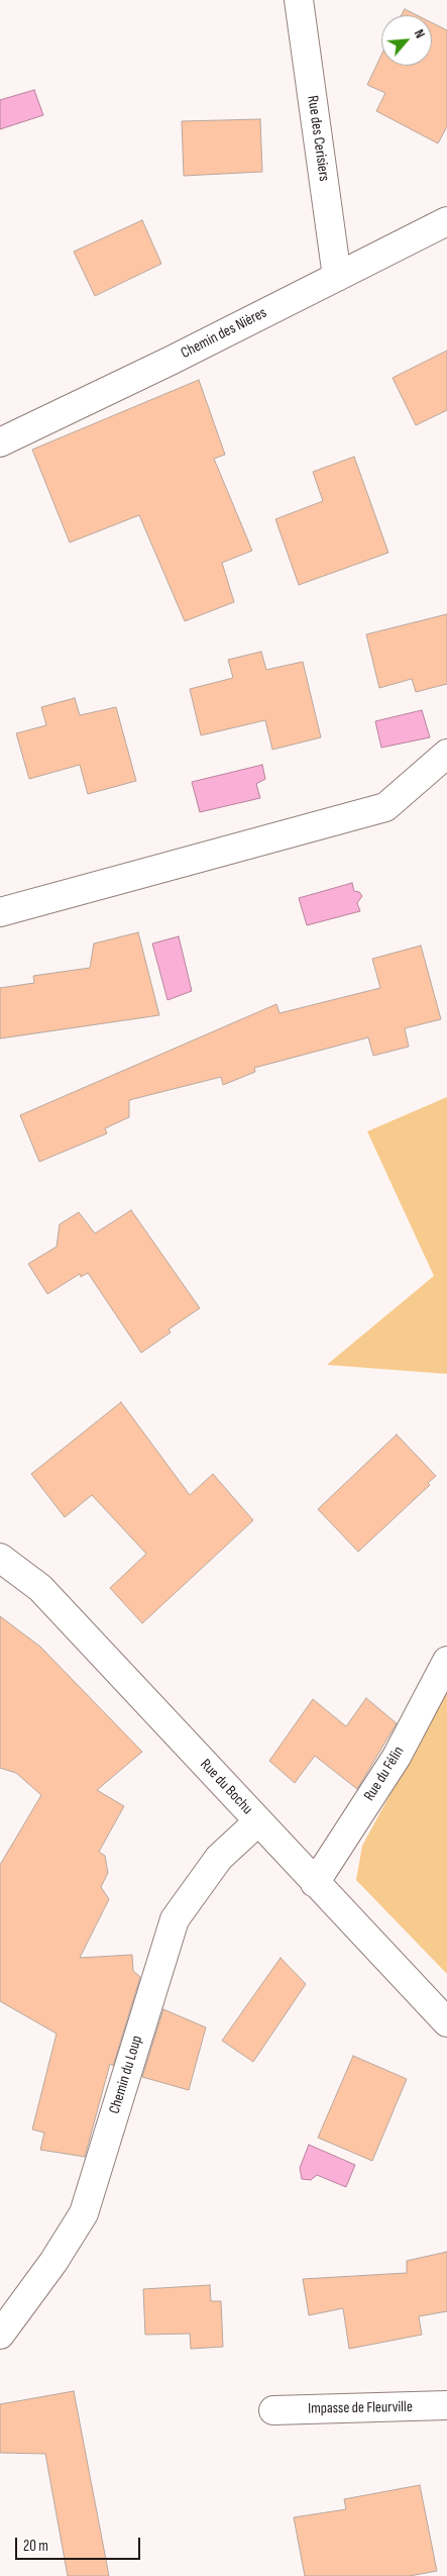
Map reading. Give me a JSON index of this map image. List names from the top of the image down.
{
  "streets": {
    "street": [
      "Rue des Cerisiers",
      "Chemin des Nières",
      "Rue du Félin",
      "Rue du Bochu",
      "Chemin du Loup",
      "Impasse de Fleurville"
    ]
  },
  "crossings": [
    ["Rue des Cerisiers", "Chemin des Nières"],
    ["Rue du Félin", "Rue du Bochu"],
    ["Rue du Bochu", "Chemin du Loup"]
  ],
  "scale_bar": "20 m",
  "north": "top right"
}
